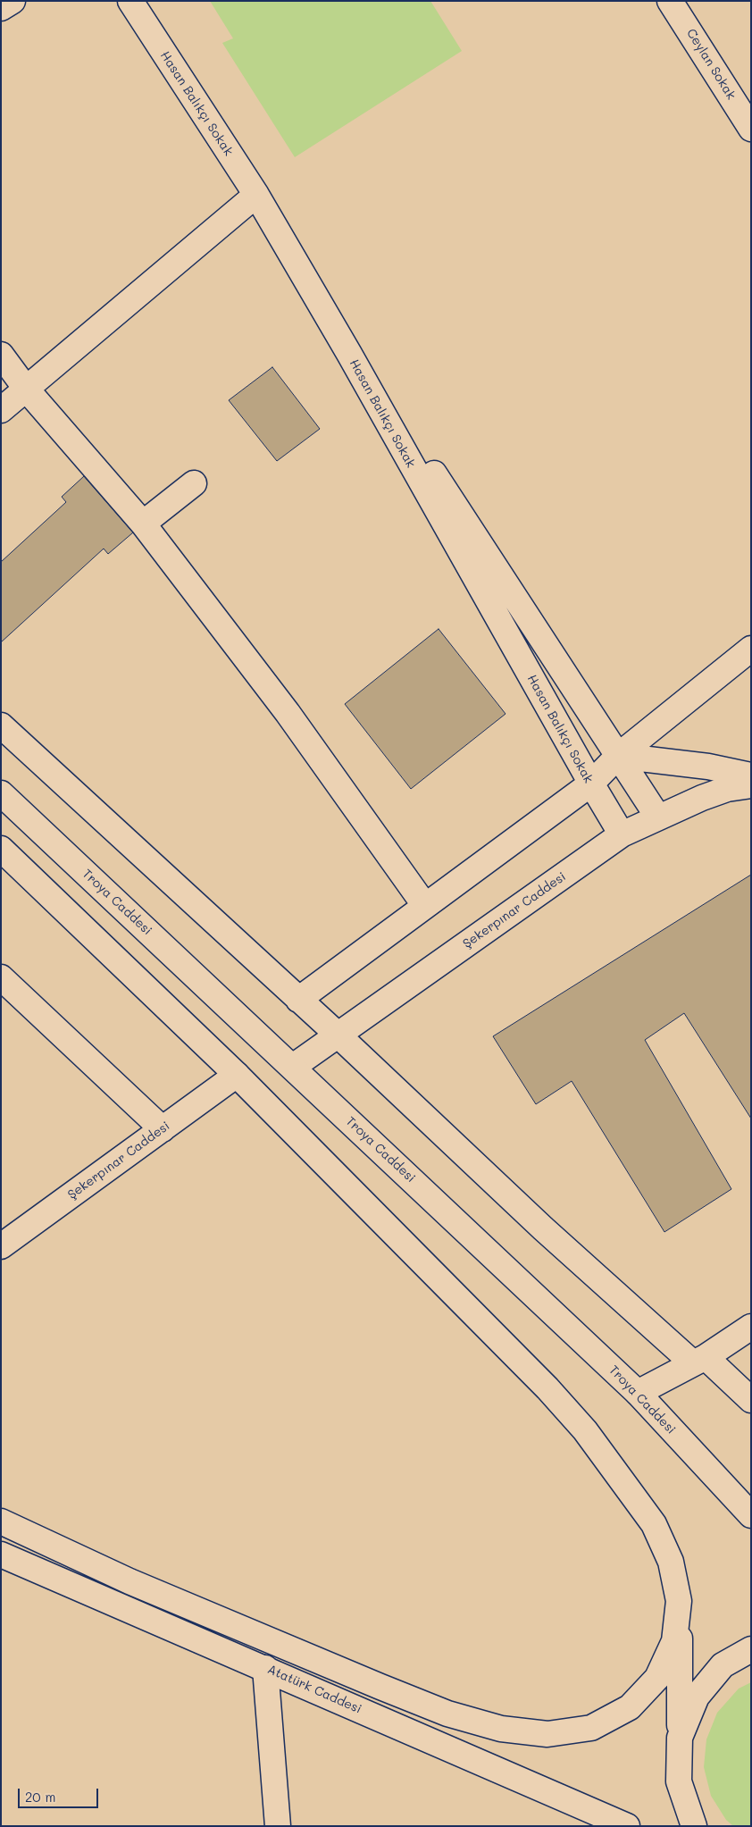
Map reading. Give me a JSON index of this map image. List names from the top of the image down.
{
  "streets": {
    "street": [
      "Ceylan Sokak",
      "Hasan Balıkçı Sokak",
      "Troya Caddesi",
      "Şekerpınar Caddesi",
      "Atatürk Caddesi"
    ]
  },
  "crossings": [
    ["Hasan Balıkçı Sokak", "Şekerpınar Caddesi"],
    ["Troya Caddesi", "Şekerpınar Caddesi"]
  ],
  "scale_bar": "20 m"
}
